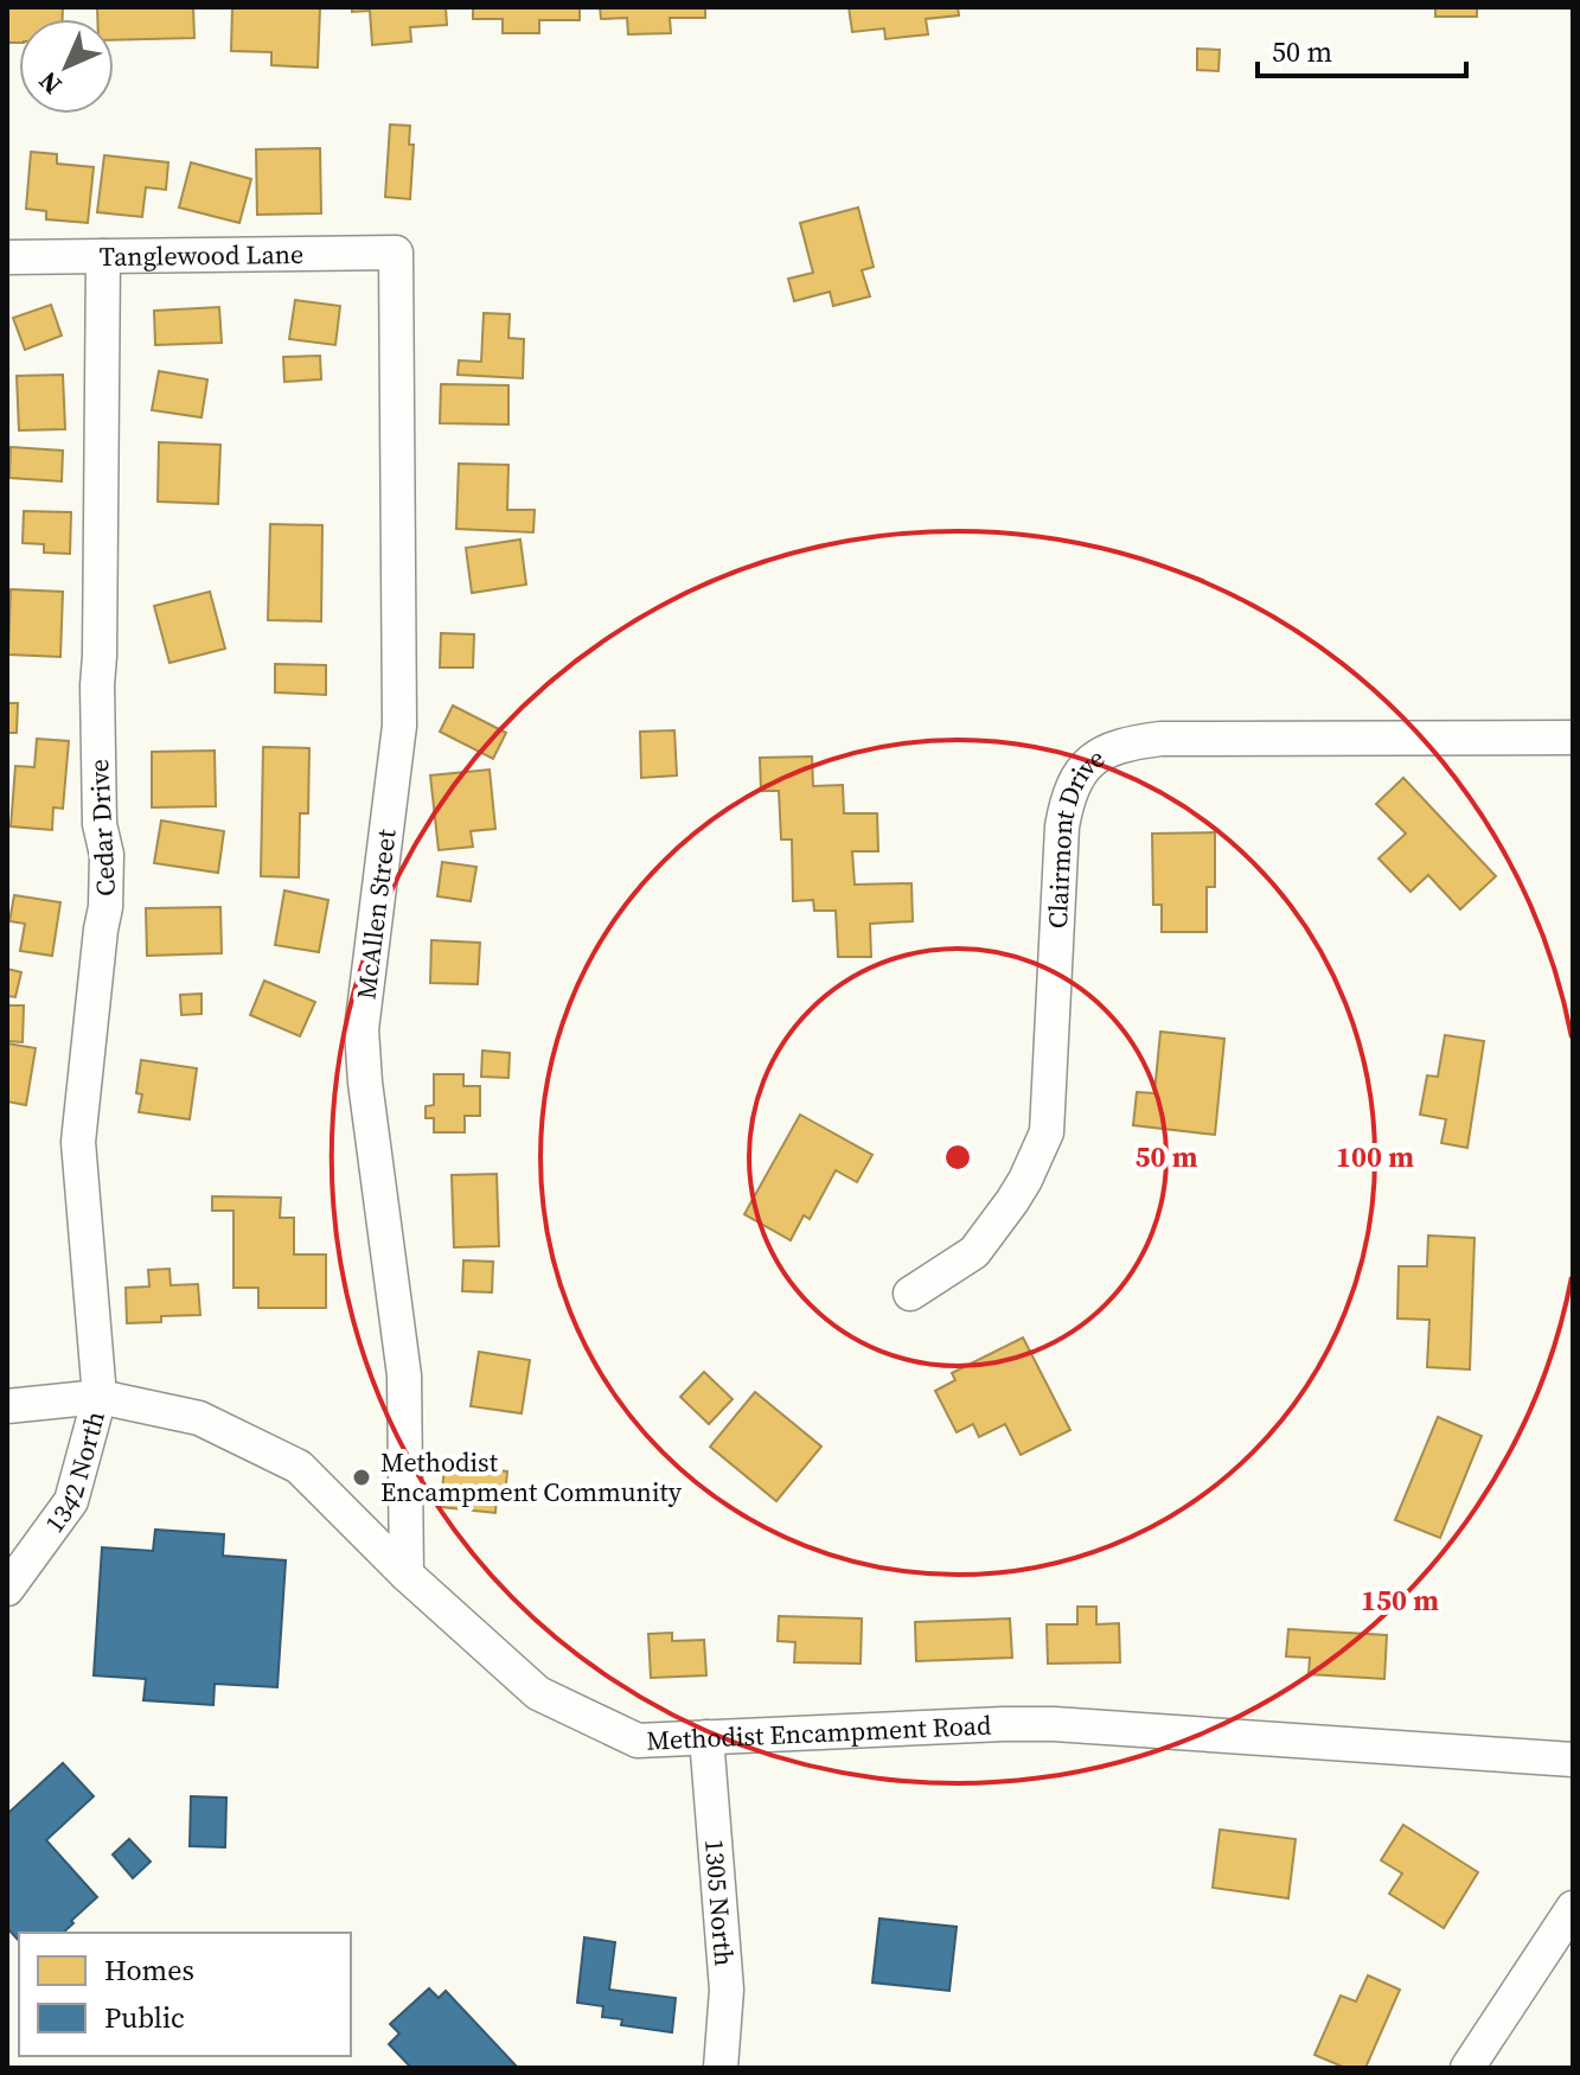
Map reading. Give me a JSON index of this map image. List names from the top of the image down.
{
  "streets": {
    "street": [
      "Tanglewood Lane",
      "Cedar Drive",
      "Clairmont Drive",
      "McAllen Street",
      "1342 North",
      "Methodist Encampment Road",
      "1305 North"
    ]
  },
  "crossings": [
    ["Tanglewood Lane", "Cedar Drive"],
    ["Tanglewood Lane", "McAllen Street"],
    ["Cedar Drive", "1342 North"],
    ["Cedar Drive", "Methodist Encampment Road"],
    ["McAllen Street", "Methodist Encampment Road"],
    ["1342 North", "Methodist Encampment Road"],
    ["Methodist Encampment Road", "1305 North"]
  ],
  "places": ["Methodist Encampment Community"],
  "legend": ["Homes", "Public"],
  "scale_bar": "50 m",
  "north": "bottom left",
  "rings": ["50 m", "100 m", "150 m"]
}
